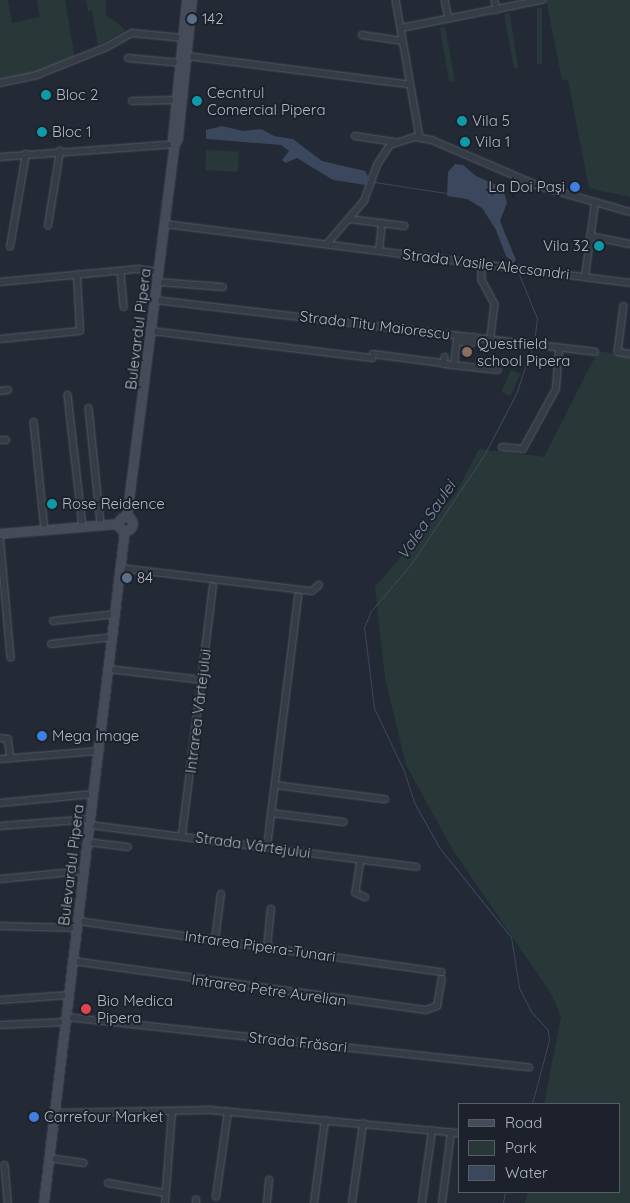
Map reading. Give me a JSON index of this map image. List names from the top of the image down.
{
  "streets": {
    "main road": ["Bulevardul Pipera"],
    "street": [
      "Strada Vasile Alecsandri",
      "Strada Titu Maiorescu",
      "Intrarea Vârtejului",
      "Strada Vârtejului",
      "Intrarea Pipera-Tunari",
      "Intrarea Petre Aurelian",
      "Strada Frăsari"
    ]
  },
  "crossings": [
    ["Strada Vasile Alecsandri", "Bulevardul Pipera"],
    ["Strada Titu Maiorescu", "Bulevardul Pipera"],
    ["Bulevardul Pipera", "Strada Vârtejului"],
    ["Bulevardul Pipera", "Intrarea Pipera-Tunari"],
    ["Bulevardul Pipera", "Intrarea Petre Aurelian"],
    ["Bulevardul Pipera", "Strada Frăsari"],
    ["Intrarea Vârtejului", "Strada Vârtejului"]
  ],
  "water": ["Valea Saulei"],
  "places": [
    "142",
    "Bloc 2",
    "Cecntrul Comercial Pipera",
    "Vila 5",
    "Bloc 1",
    "Vila 1",
    "La Doi Pași",
    "Vila 32",
    "Questfield school Pipera",
    "Rose Reidence",
    "84",
    "Mega Image",
    "Bio Medica Pipera",
    "Carrefour Market"
  ],
  "legend": ["Road", "Park", "Water"]
}
